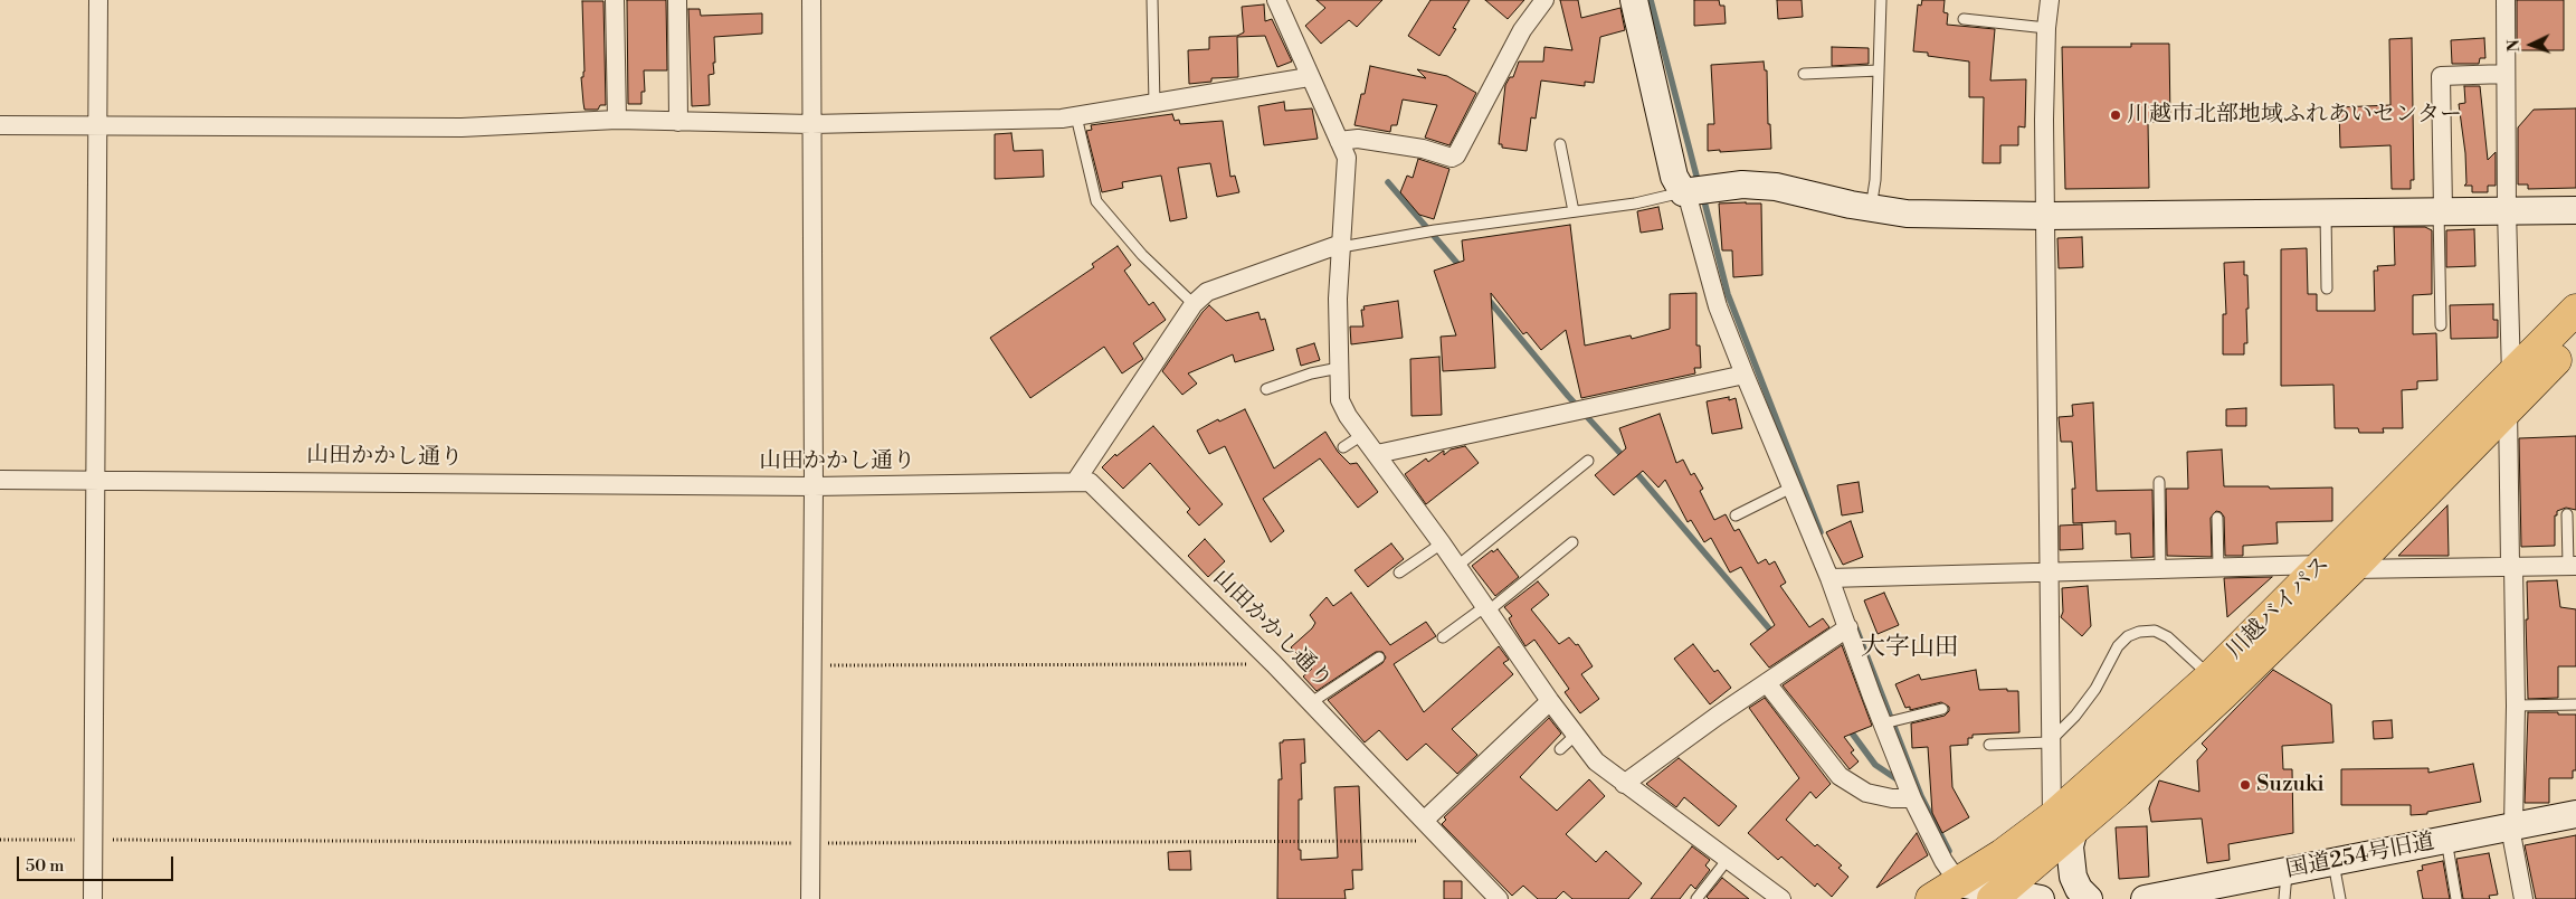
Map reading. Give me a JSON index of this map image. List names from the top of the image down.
{
  "streets": {
    "highway": ["川越バイパス"],
    "street": ["山田かかし通り", "国道254号旧道"]
  },
  "districts": ["大字山田"],
  "places": ["川越市北部地域ふれあいセンター", "Suzuki"],
  "scale_bar": "50 m",
  "north": "left"
}
